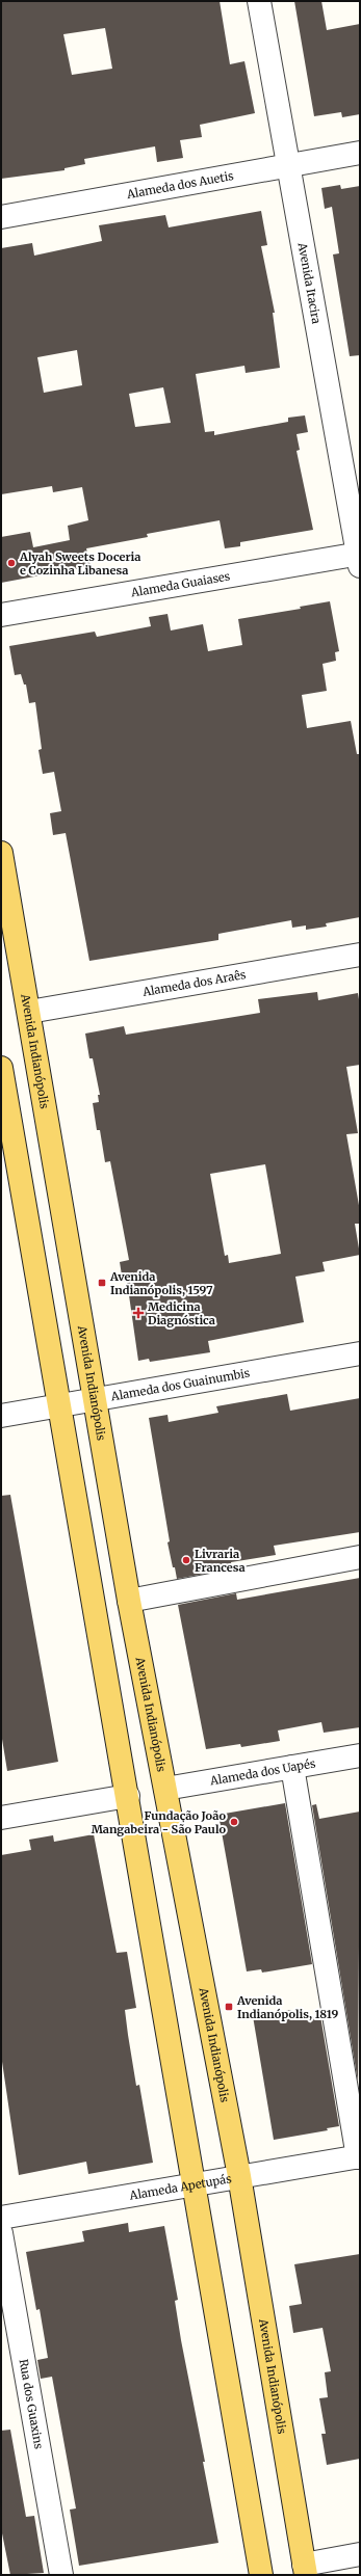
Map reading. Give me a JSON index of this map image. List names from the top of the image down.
{
  "streets": {
    "main road": ["Avenida Indianópolis"],
    "street": [
      "Alameda dos Auetis",
      "Avenida Itacira",
      "Alameda Guaiases",
      "Alameda dos Araês",
      "Alameda dos Guainumbis",
      "Alameda dos Uapés",
      "Alameda Apetupás",
      "Rua dos Guaxins"
    ]
  },
  "crossings": [
    ["Alameda dos Auetis", "Avenida Itacira"],
    ["Avenida Itacira", "Alameda Guaiases"],
    ["Alameda dos Araês", "Avenida Indianópolis"],
    ["Avenida Indianópolis", "Alameda dos Guainumbis"],
    ["Avenida Indianópolis", "Alameda dos Uapés"],
    ["Avenida Indianópolis", "Alameda Apetupás"]
  ],
  "places": {
    "other": ["Alyah Sweets Doceria e Cozinha Libanesa", "Livraria Francesa", "Fundação João Mangabeira - São Paulo"],
    "transit": ["Avenida Indianópolis, 1597", "Avenida Indianópolis, 1819"],
    "health": ["Medicina Diagnóstica"]
  }
}
